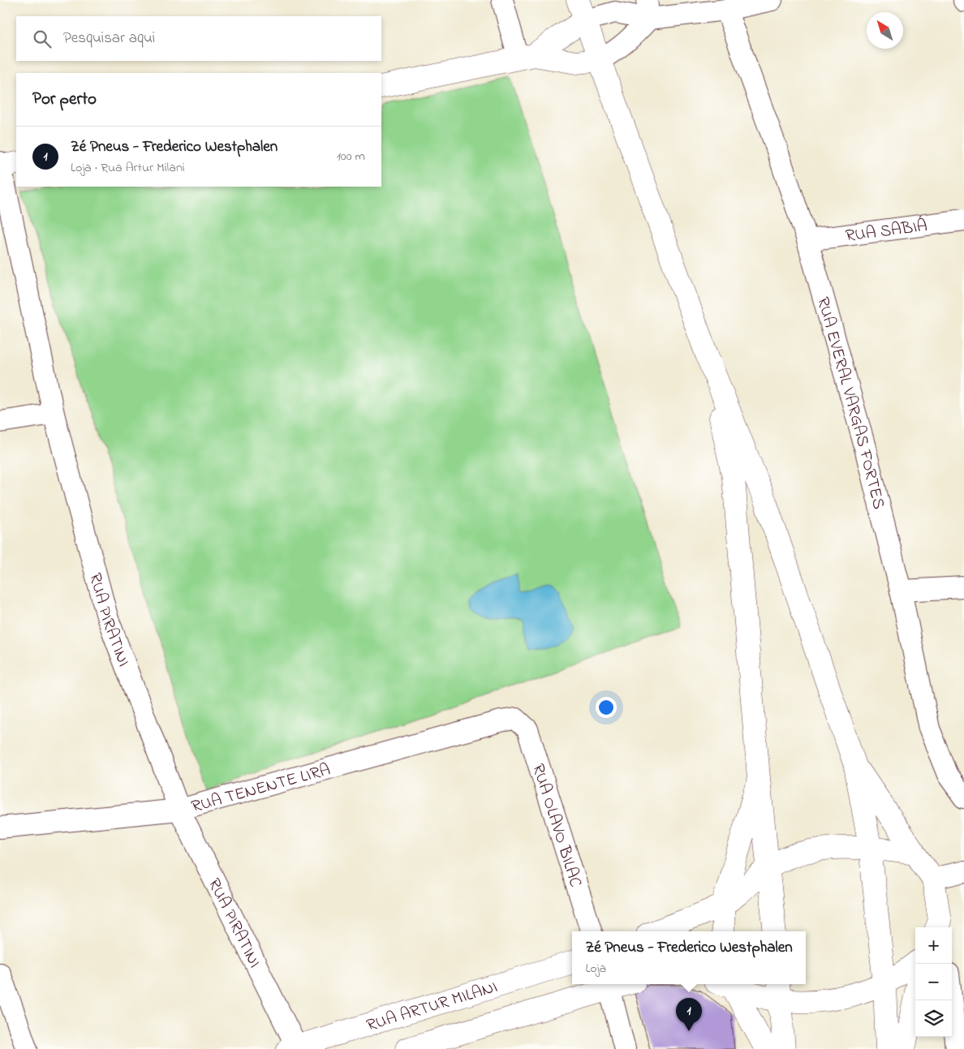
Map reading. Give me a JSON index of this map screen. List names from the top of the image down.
{
  "streets": {
    "main road": ["RUA ARTUR MILANI"],
    "street": [
      "RUA SABIÁ",
      "RUA EVERAL VARGAS FORTES",
      "RUA PIRATINI",
      "RUA TENENTE LIRA",
      "RUA OLAVO BILAC"
    ]
  },
  "crossings": [
    ["RUA SABIÁ", "RUA EVERAL VARGAS FORTES"],
    ["RUA PIRATINI", "RUA TENENTE LIRA"],
    ["RUA PIRATINI", "RUA ARTUR MILANI"],
    ["RUA TENENTE LIRA", "RUA OLAVO BILAC"]
  ],
  "north": "top left",
  "page": {
    "search": "Pesquisar aqui",
    "heading": "Por perto",
    "list": [
      {
        "mark": "1",
        "name": "Zé Pneus - Frederico Westphalen",
        "note": "Loja · Rua Artur Milani",
        "value": "100 m"
      }
    ],
    "map_buttons": ["+", "−"],
    "popup": ["Zé Pneus - Frederico Westphalen", "Loja"],
    "pins": "1"
  }
}
